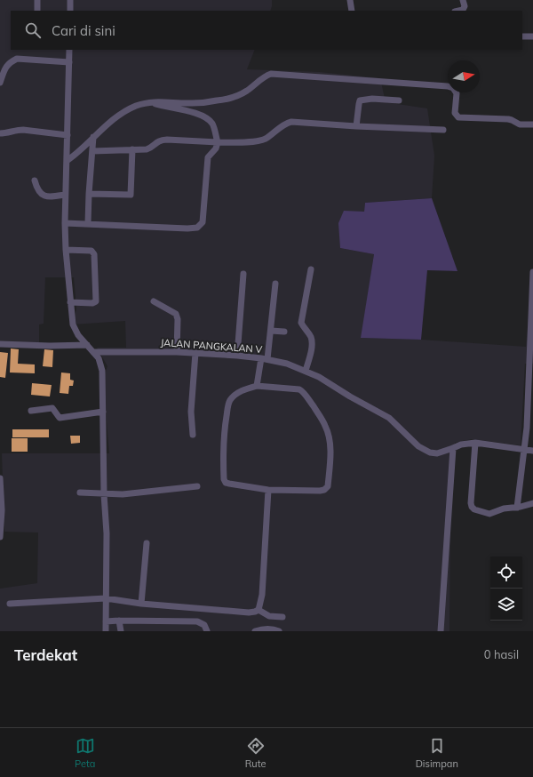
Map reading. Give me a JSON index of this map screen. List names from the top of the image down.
{
  "streets": {
    "street": ["JALAN PANGKALAN V"]
  },
  "north": "right",
  "page": {
    "search": "Cari di sini",
    "heading": ["Terdekat", "0 hasil"],
    "nav": ["Peta", "Rute", "Disimpan"]
  }
}
